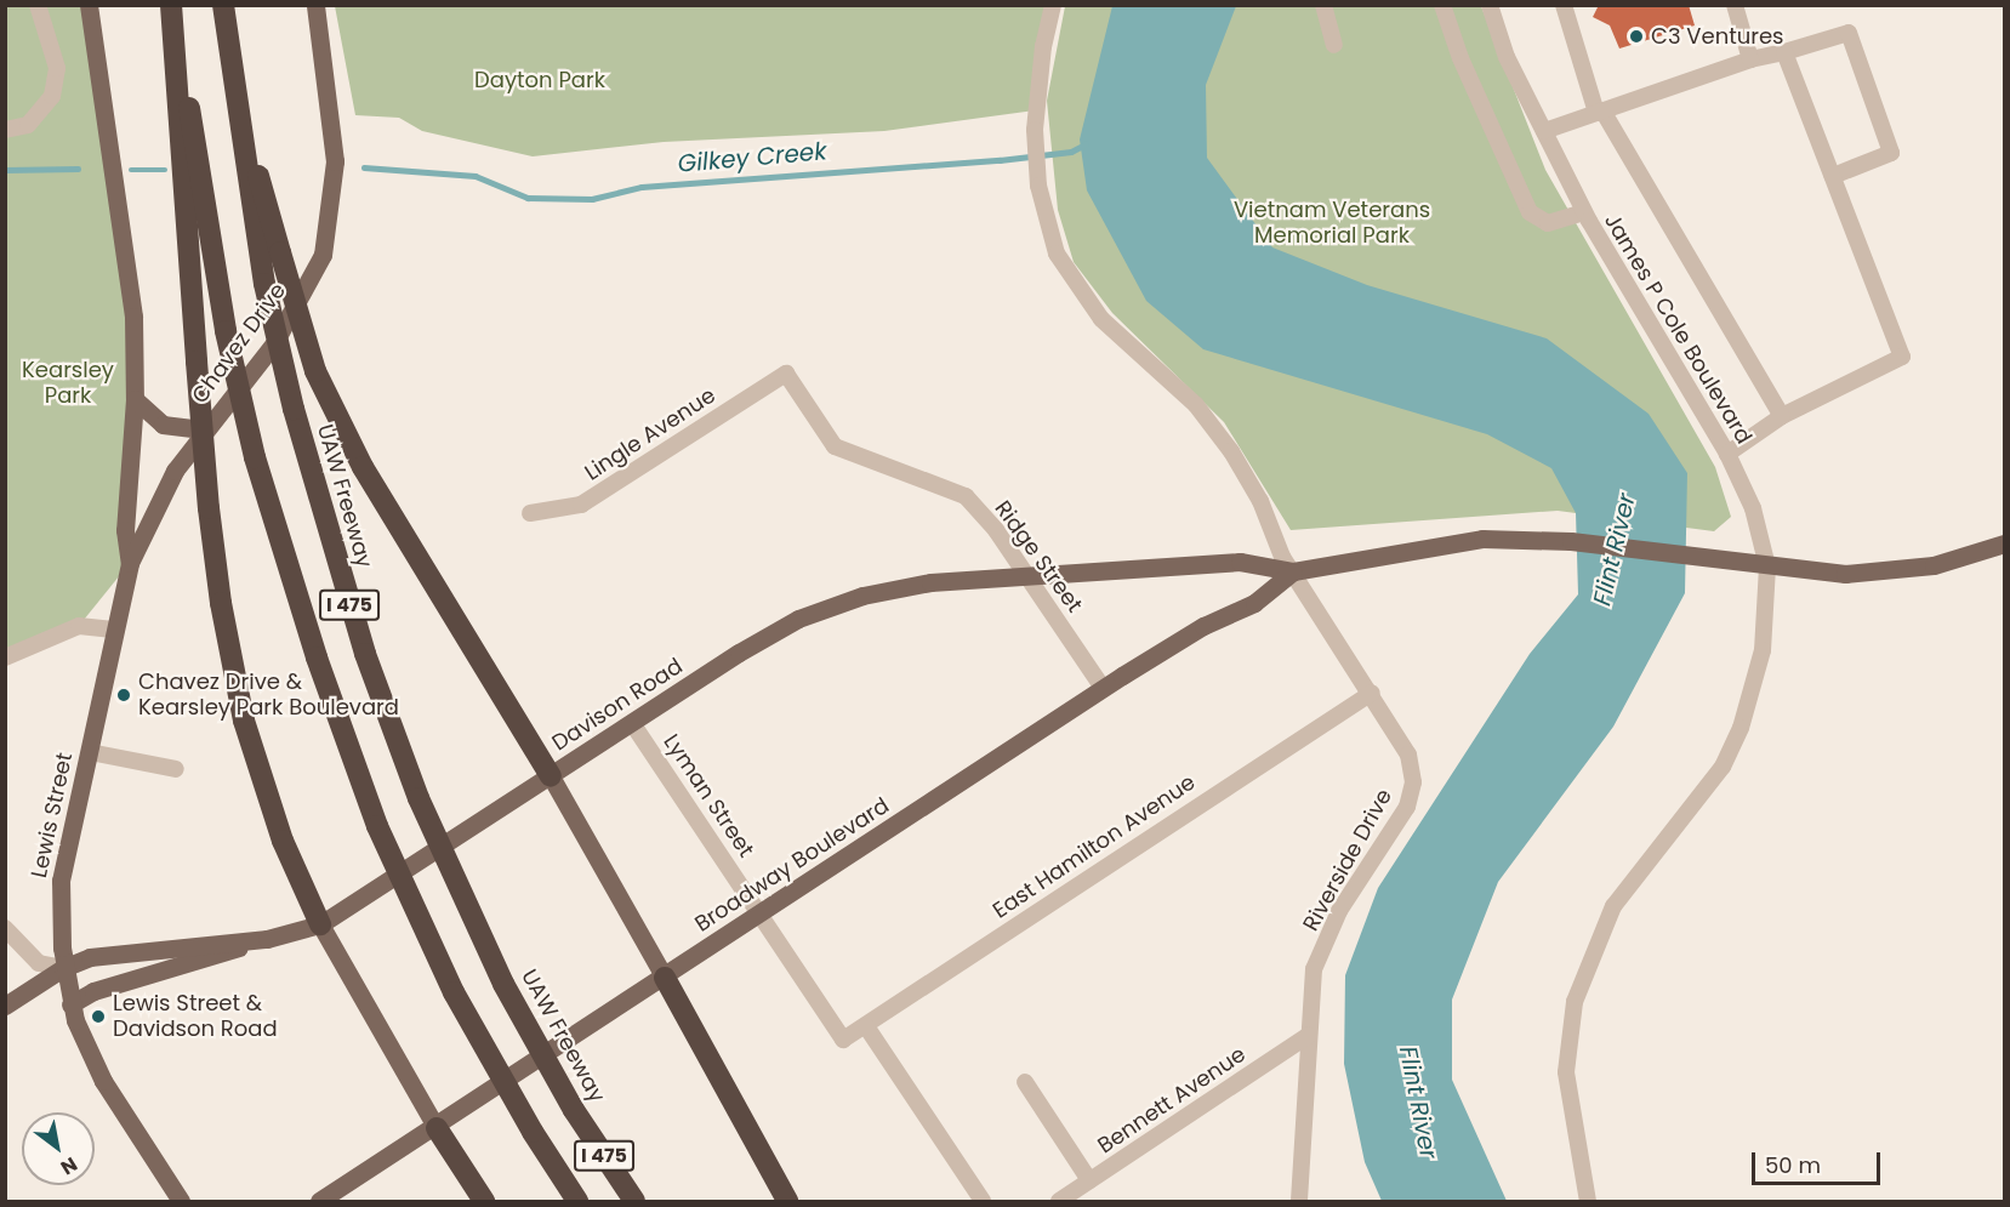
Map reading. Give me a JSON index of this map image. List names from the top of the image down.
{
  "streets": {
    "highway": ["UAW Freeway", "I 475"],
    "main road": [
      "Chavez Drive",
      "Davison Road",
      "Lewis Street",
      "Broadway Boulevard"
    ],
    "street": [
      "James P Cole Boulevard",
      "Lingle Avenue",
      "Ridge Street",
      "Lyman Street",
      "East Hamilton Avenue",
      "Riverside Drive",
      "Bennett Avenue"
    ]
  },
  "crossings": [
    ["Chavez Drive", "Lewis Street"],
    ["Lingle Avenue", "Ridge Street"],
    ["Ridge Street", "Davison Road"],
    ["Ridge Street", "Broadway Boulevard"],
    ["Davison Road", "Lyman Street"],
    ["Davison Road", "Lewis Street"],
    ["Davison Road", "Riverside Drive"],
    ["Davison Road", "Broadway Boulevard"],
    ["Lyman Street", "East Hamilton Avenue"],
    ["Lyman Street", "Broadway Boulevard"],
    ["East Hamilton Avenue", "Riverside Drive"],
    ["Riverside Drive", "Broadway Boulevard"],
    ["Riverside Drive", "Bennett Avenue"]
  ],
  "water": ["Gilkey Creek", "Flint River"],
  "parks": ["Dayton Park", "Vietnam Veterans Memorial Park", "Kearsley Park"],
  "places": ["C3 Ventures", "Chavez Drive & Kearsley Park Boulevard", "Lewis Street & Davidson Road"],
  "scale_bar": "50 m",
  "north": "bottom right"
}
